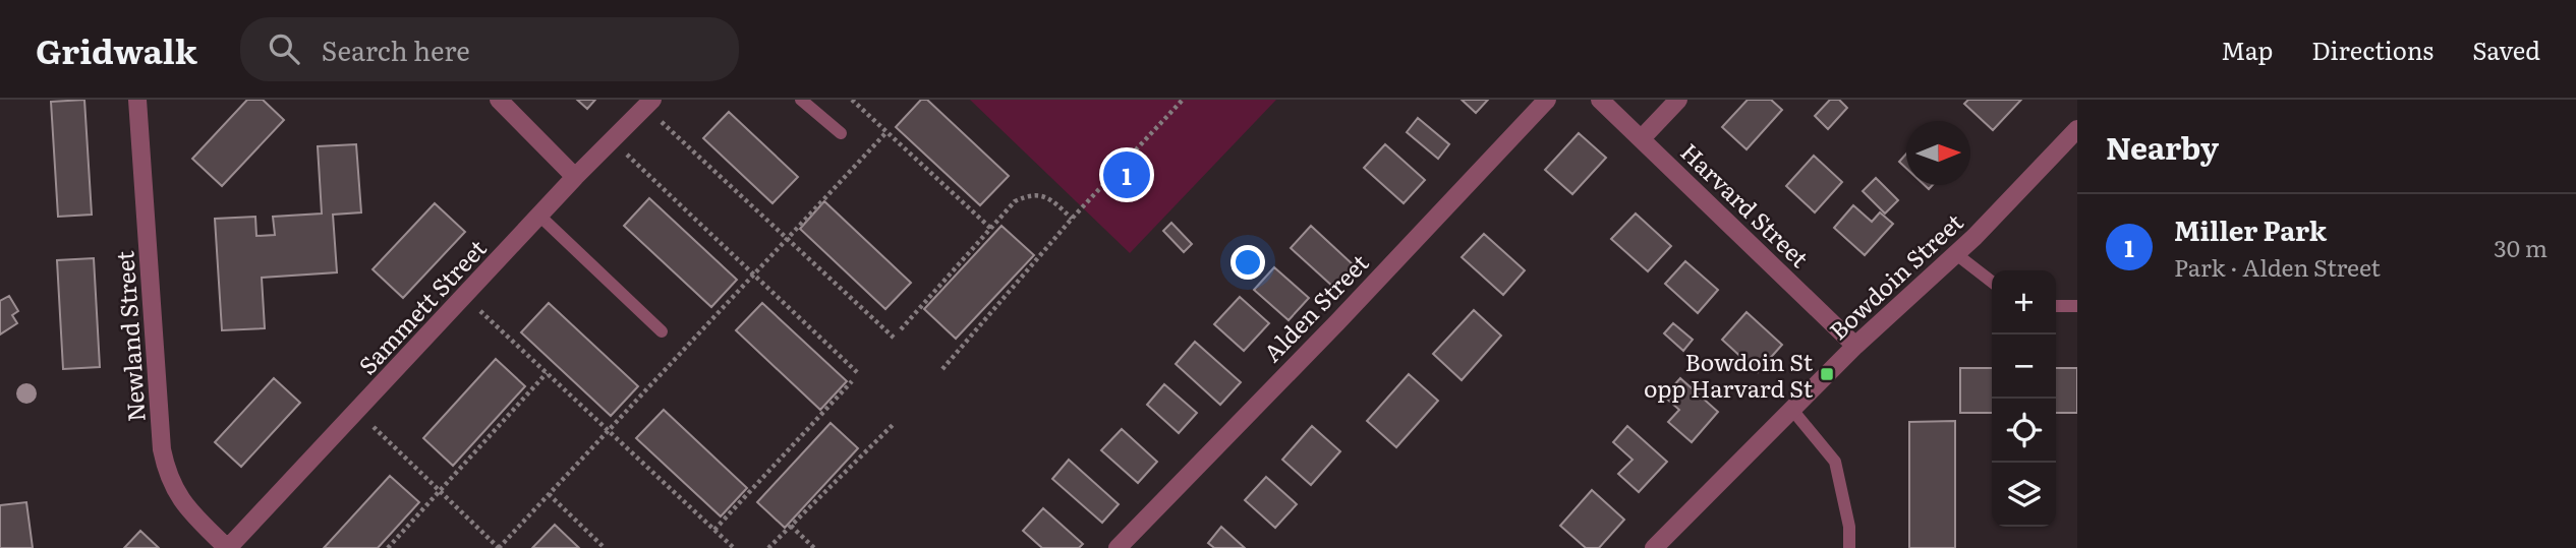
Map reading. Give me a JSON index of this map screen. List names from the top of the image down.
{
  "streets": {
    "street": [
      "Harvard Street",
      "Bowdoin Street",
      "Sammett Street",
      "Alden Street",
      "Newland Street"
    ]
  },
  "crossings": [
    ["Harvard Street", "Bowdoin Street"],
    ["Sammett Street", "Newland Street"]
  ],
  "places": {
    "transit": ["Bowdoin St opp Harvard St"]
  },
  "north": "right",
  "page": {
    "header": "Gridwalk",
    "search": "Search here",
    "nav": ["Map", "Directions", "Saved"],
    "heading": "Nearby",
    "pins": "1",
    "list": [
      {
        "mark": "1",
        "name": "Miller Park",
        "note": "Park · Alden Street",
        "value": "30 m"
      }
    ],
    "map_buttons": ["+", "−"]
  }
}
